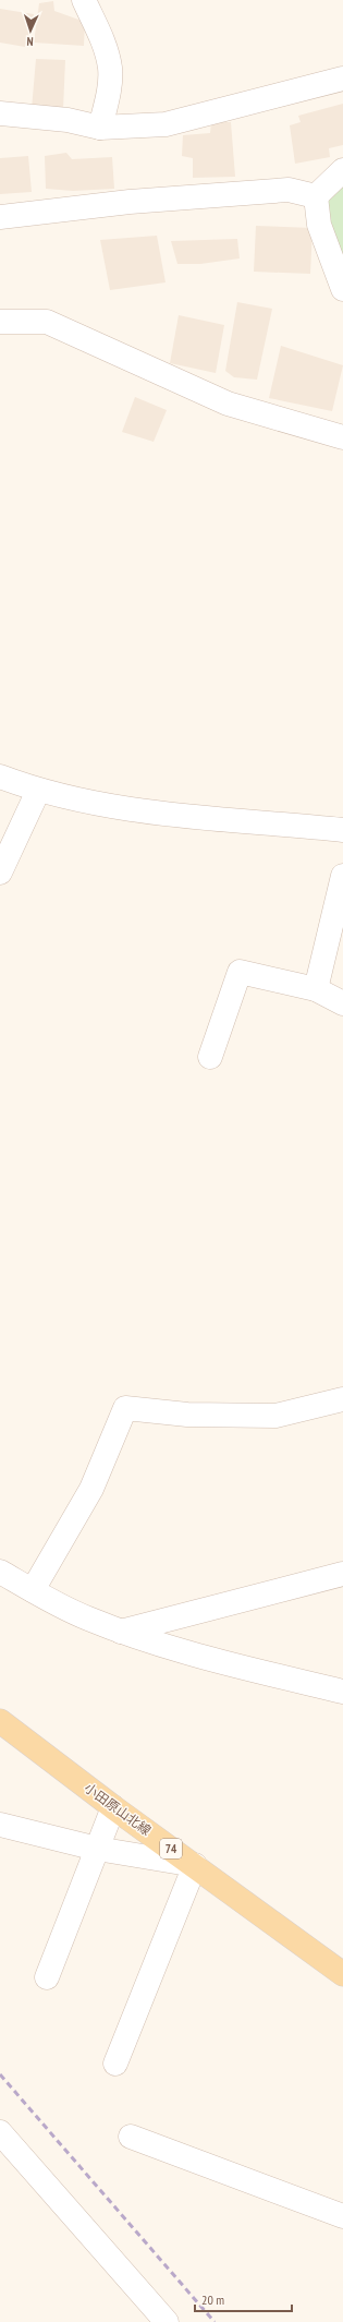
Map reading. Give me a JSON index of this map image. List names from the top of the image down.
{
  "streets": {
    "main road": ["小田原山北線", "74"]
  },
  "scale_bar": "20 m",
  "north": "bottom"
}
